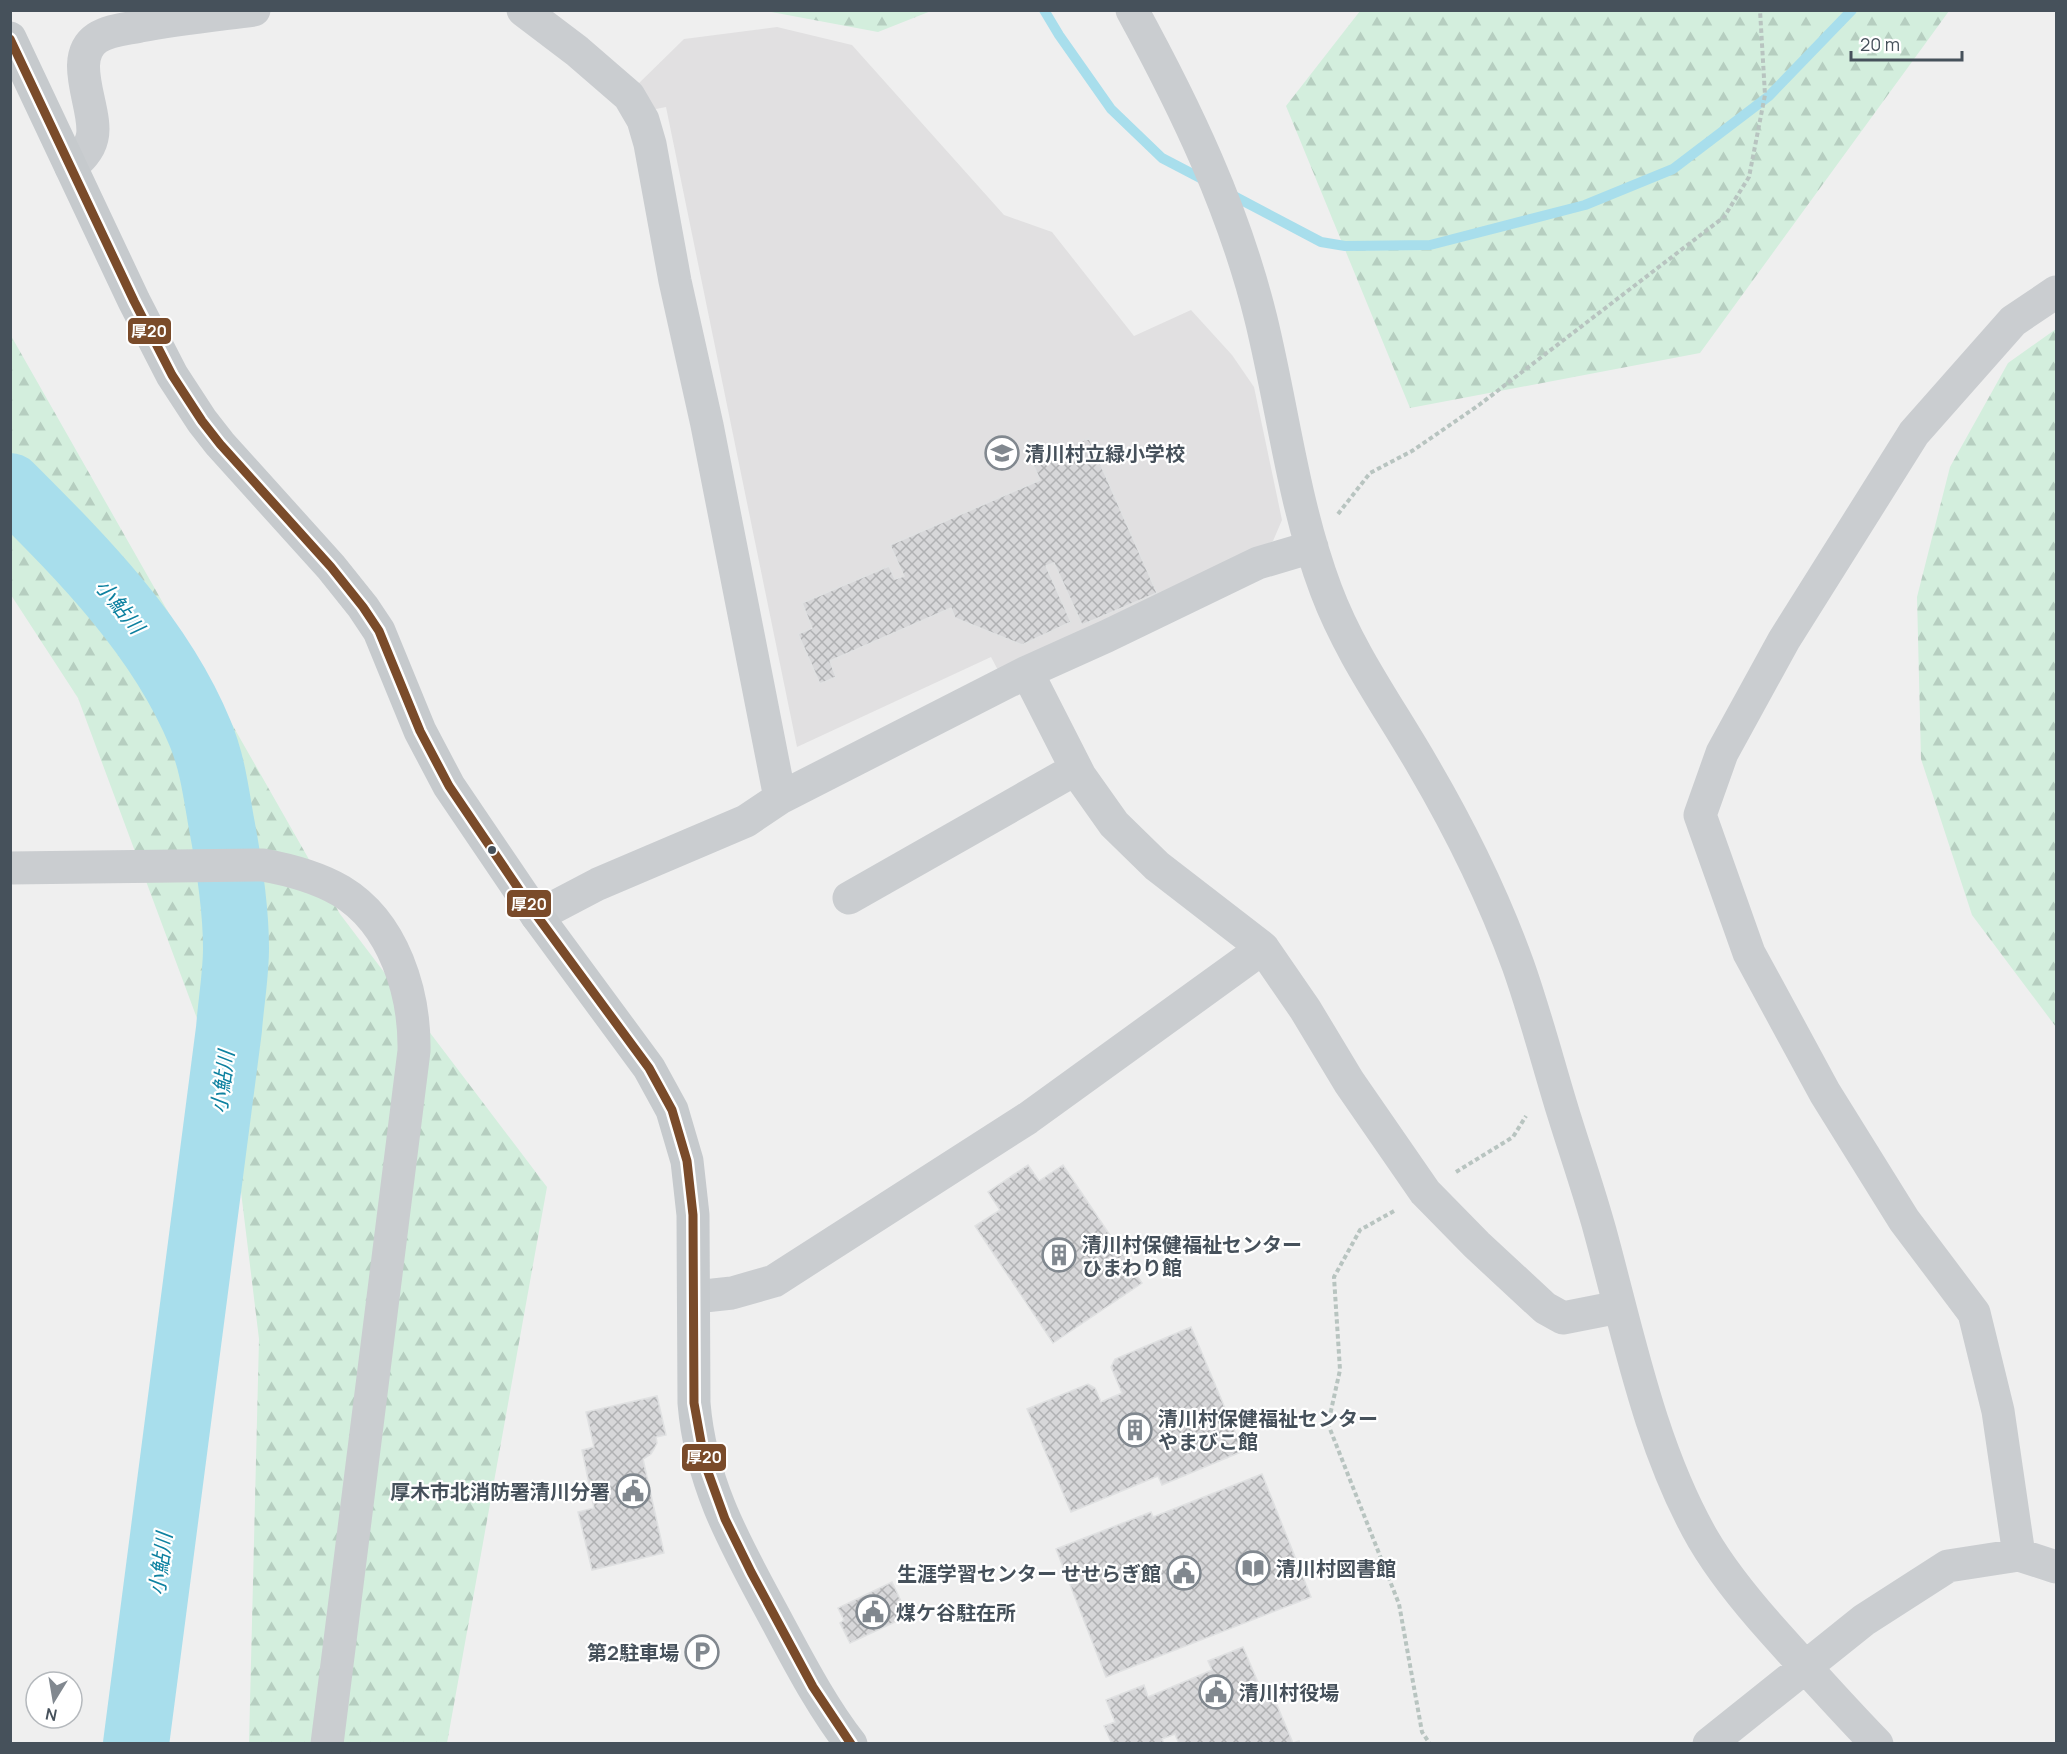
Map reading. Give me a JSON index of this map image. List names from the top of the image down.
{
  "water": ["小鮎川"],
  "places": {
    "school or university": ["清川村立緑小学校"],
    "building": ["清川村保健福祉センター ひまわり館", "清川村保健福祉センター やまびこ館"],
    "public building": [
      "厚木市北消防署清川分署",
      "生涯学習センター せせらぎ館",
      "煤ケ谷駐在所",
      "清川村役場"
    ],
    "library": ["清川村図書館"],
    "parking": ["第2駐車場"]
  },
  "lines": ["transit line 厚20"],
  "scale_bar": "20 m",
  "north": "bottom"
}
